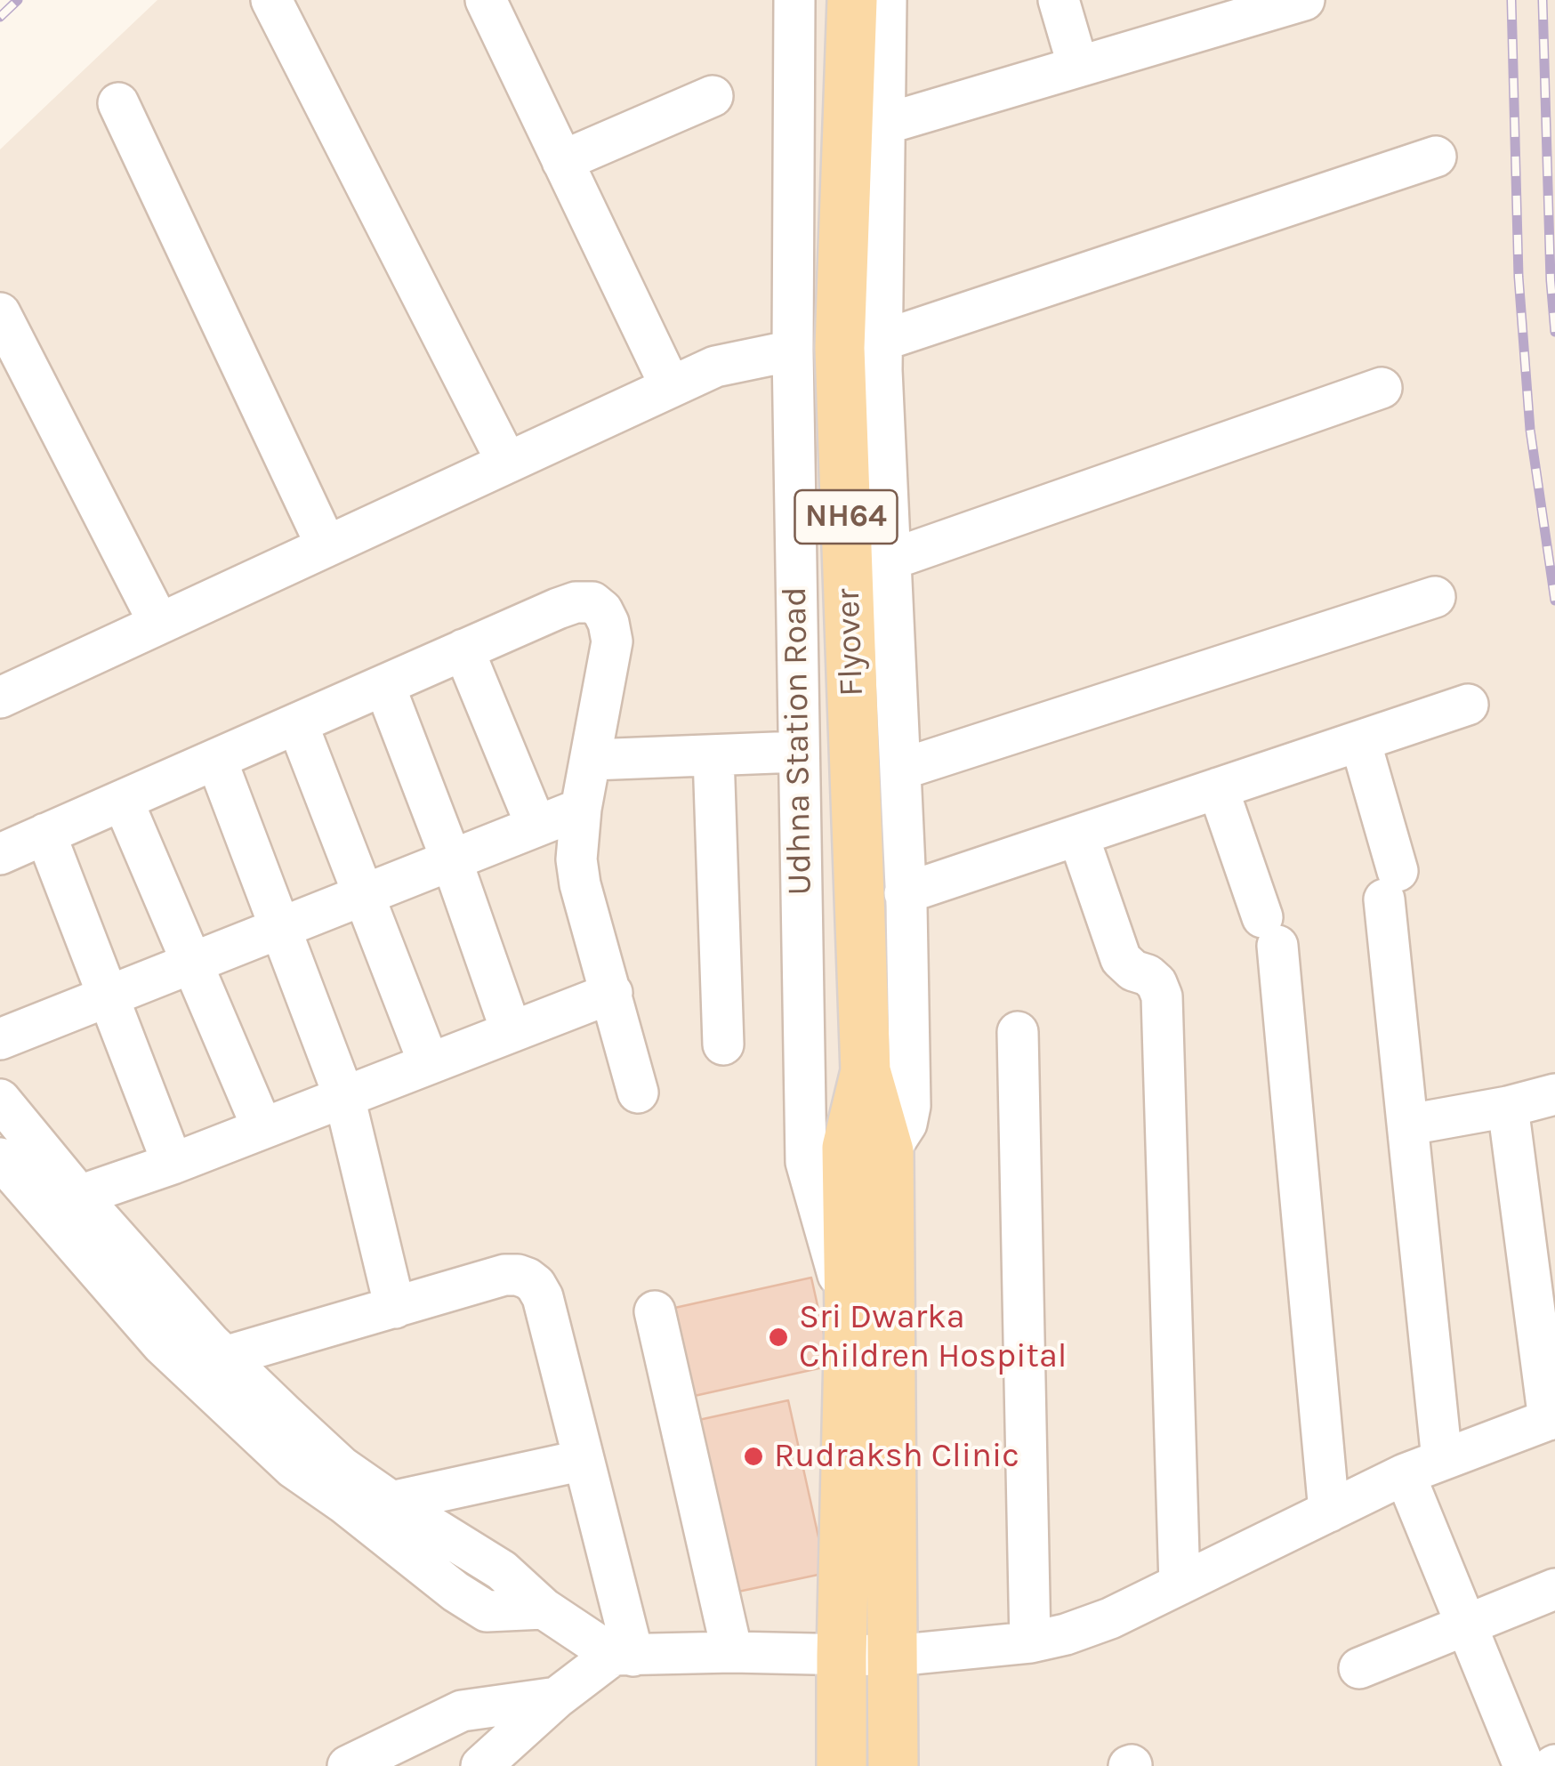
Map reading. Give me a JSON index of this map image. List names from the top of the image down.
{
  "streets": {
    "main road": ["NH64", "Flyover"],
    "street": ["Udhna Station Road"]
  },
  "crossings": [
    ["NH64", "Flyover"],
    ["NH64", "Udhna Station Road"]
  ],
  "places": ["Sri Dwarka Children Hospital", "Rudraksh Clinic"]
}
